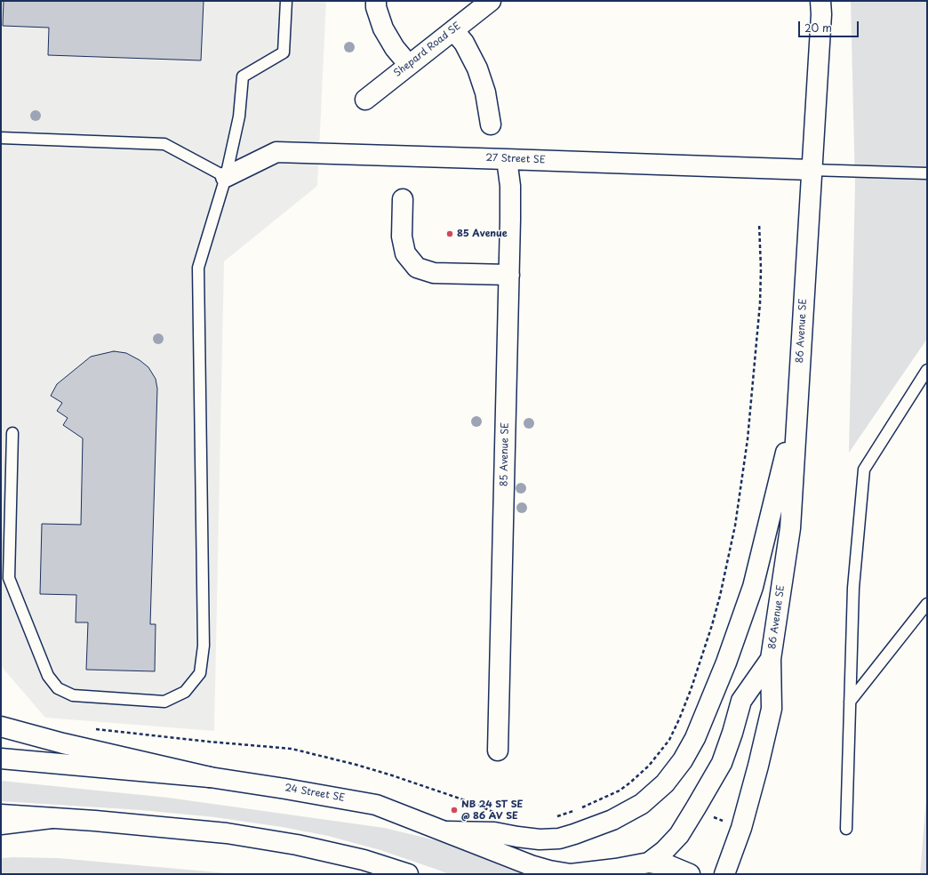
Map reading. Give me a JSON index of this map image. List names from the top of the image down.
{
  "streets": {
    "main road": [
      "Shepard Road SE",
      "27 Street SE",
      "86 Avenue SE",
      "85 Avenue SE",
      "24 Street SE"
    ]
  },
  "crossings": [
    ["27 Street SE", "86 Avenue SE"],
    ["27 Street SE", "85 Avenue SE"],
    ["86 Avenue SE", "24 Street SE"]
  ],
  "places": ["85 Avenue", "NB 24 ST SE @ 86 AV SE"],
  "scale_bar": "20 m"
}
